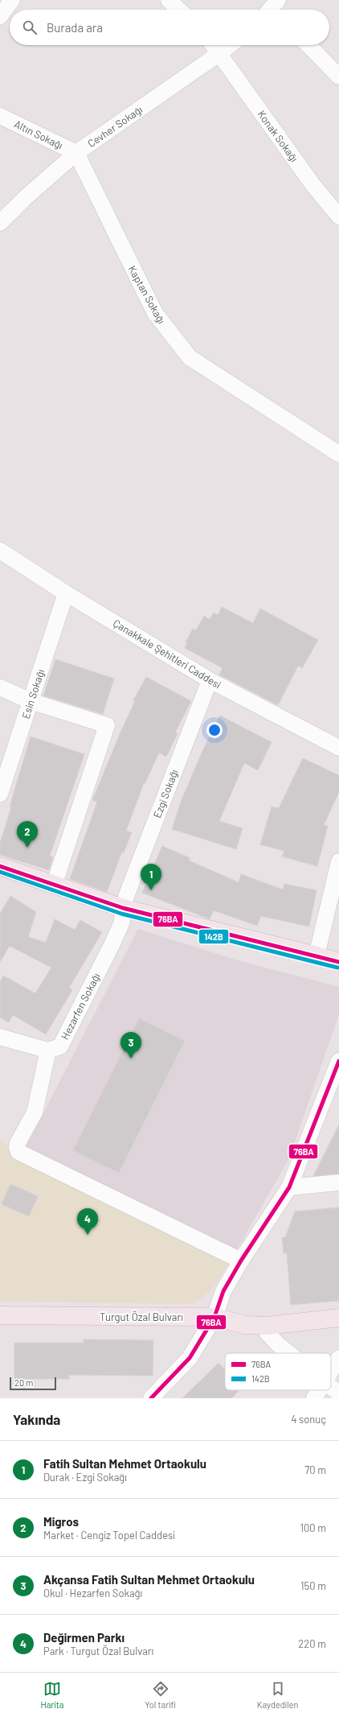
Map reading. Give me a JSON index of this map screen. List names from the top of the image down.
{
  "streets": {
    "main road": ["Turgut Özal Bulvarı"],
    "street": [
      "Cevher Sokağı",
      "Altın Sokağı",
      "Konak Sokağı",
      "Kaptan Sokağı",
      "Çanakkale Şehitleri Caddesi",
      "Esin Sokağı",
      "Ezgi Sokağı",
      "Hezarfen Sokağı"
    ]
  },
  "crossings": [
    ["Cevher Sokağı", "Altın Sokağı"],
    ["Cevher Sokağı", "Konak Sokağı"],
    ["Cevher Sokağı", "Kaptan Sokağı"],
    ["Altın Sokağı", "Kaptan Sokağı"],
    ["Çanakkale Şehitleri Caddesi", "Esin Sokağı"],
    ["Çanakkale Şehitleri Caddesi", "Ezgi Sokağı"],
    ["Ezgi Sokağı", "Hezarfen Sokağı"]
  ],
  "lines": ["transit line 76BA", "transit line 142B"],
  "legend": ["76BA", "142B"],
  "scale_bar": "20 m",
  "page": {
    "search": "Burada ara",
    "pins": [
      "2",
      "1",
      "3",
      "4"
    ],
    "scale": "20 m",
    "heading": ["Yakında", "4 sonuç"],
    "list": [
      {
        "mark": "1",
        "name": "Fatih Sultan Mehmet Ortaokulu",
        "note": "Durak · Ezgi Sokağı",
        "value": "70 m"
      },
      {
        "mark": "2",
        "name": "Migros",
        "note": "Market · Cengiz Topel Caddesi",
        "value": "100 m"
      },
      {
        "mark": "3",
        "name": "Akçansa Fatih Sultan Mehmet Ortaokulu",
        "note": "Okul · Hezarfen Sokağı",
        "value": "150 m"
      },
      {
        "mark": "4",
        "name": "Değirmen Parkı",
        "note": "Park · Turgut Özal Bulvarı",
        "value": "220 m"
      }
    ],
    "nav": ["Harita", "Yol tarifi", "Kaydedilen"]
  }
}
